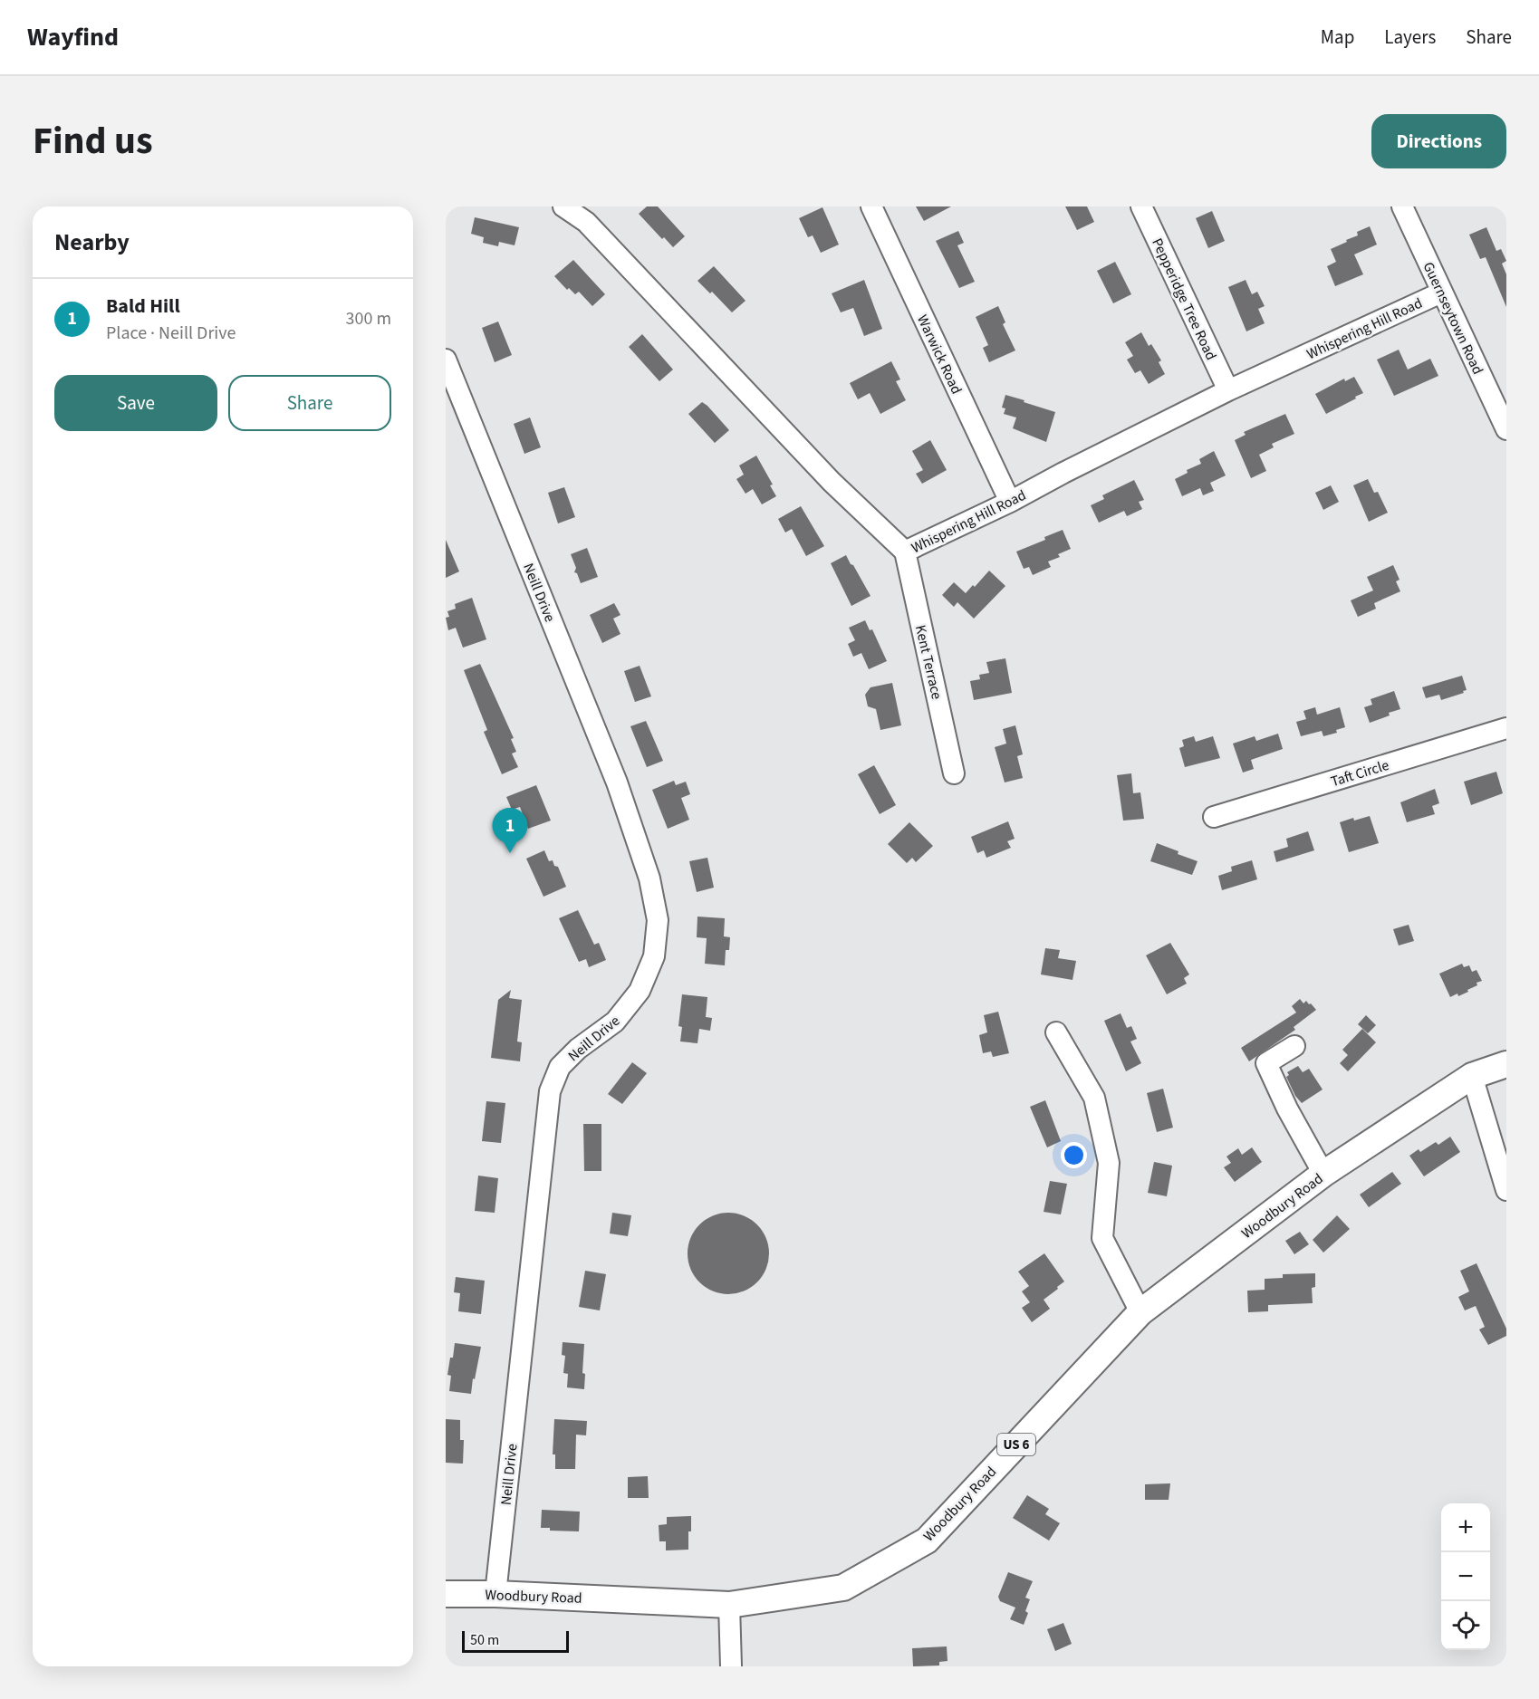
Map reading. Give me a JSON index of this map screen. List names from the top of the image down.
{
  "streets": {
    "main road": ["Woodbury Road", "US 6"],
    "street": [
      "Pepperidge Tree Road",
      "Guernseytown Road",
      "Whispering Hill Road",
      "Warwick Road",
      "Neill Drive",
      "Kent Terrace",
      "Taft Circle"
    ]
  },
  "crossings": [
    ["Pepperidge Tree Road", "Whispering Hill Road"],
    ["Guernseytown Road", "Whispering Hill Road"],
    ["Whispering Hill Road", "Warwick Road"],
    ["Whispering Hill Road", "Kent Terrace"],
    ["Neill Drive", "Woodbury Road"]
  ],
  "scale_bar": "50 m",
  "page": {
    "header": "Wayfind",
    "nav": ["Map", "Layers", "Share"],
    "title": "Find us",
    "buttons": [
      "Directions",
      ["Save", "Share"]
    ],
    "heading": "Nearby",
    "list": [
      {
        "mark": "1",
        "name": "Bald Hill",
        "note": "Place · Neill Drive",
        "value": "300 m"
      }
    ],
    "pins": "1",
    "map_buttons": ["+", "−"],
    "scale": "50 m"
  }
}
